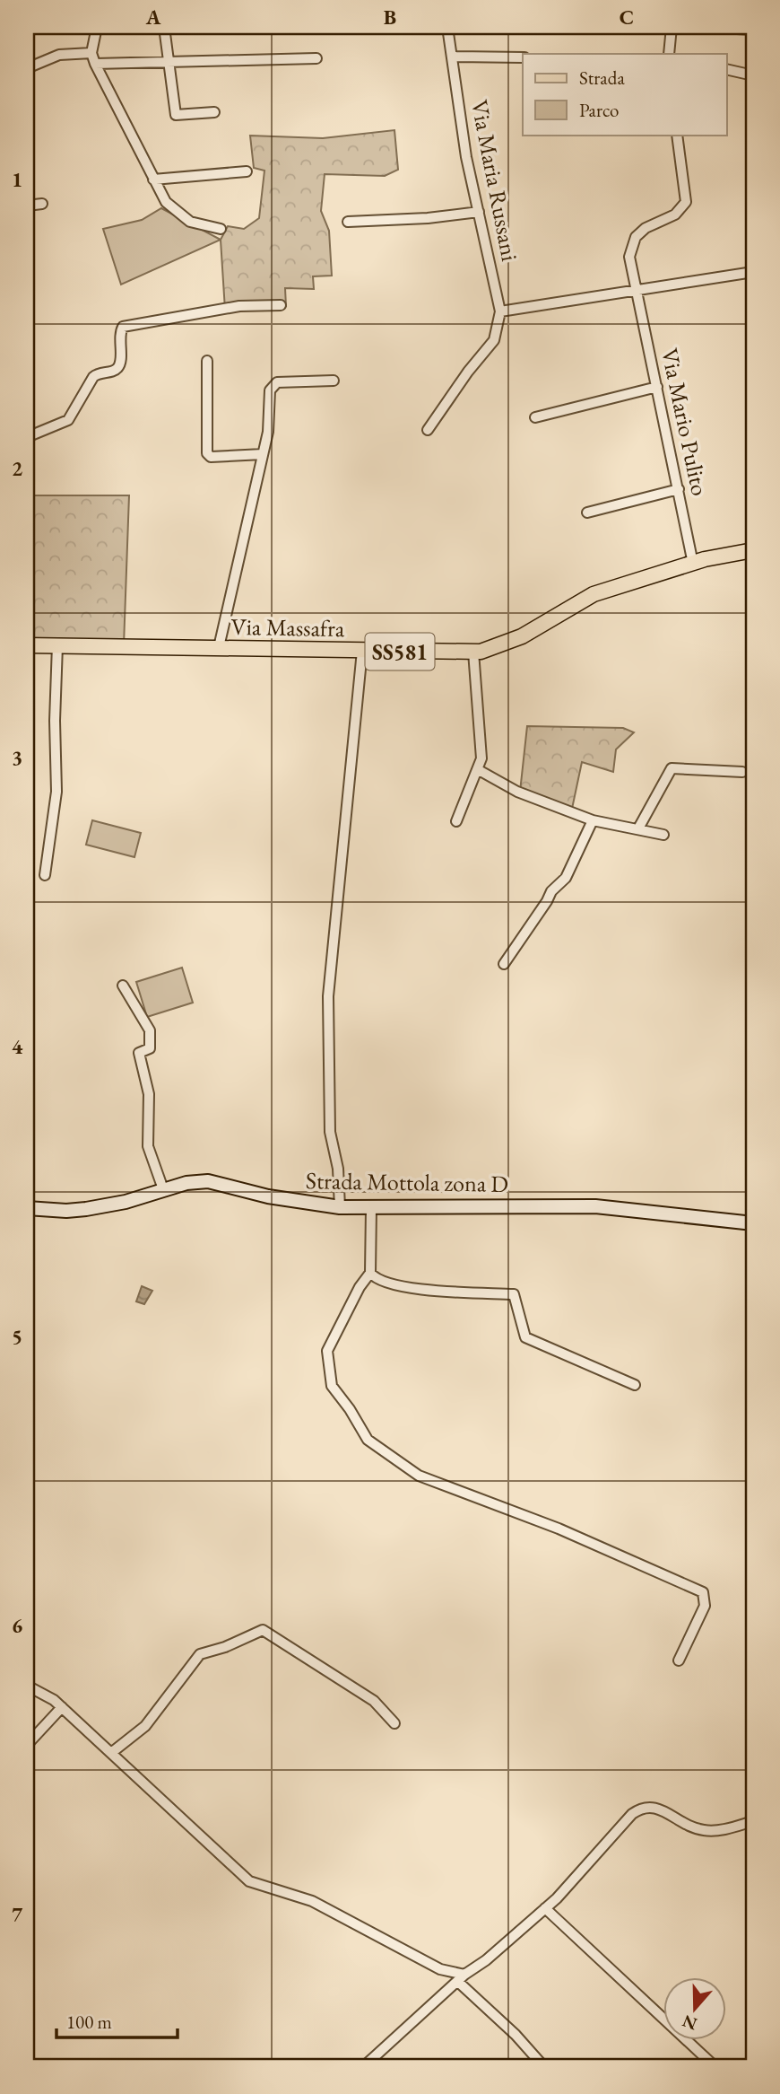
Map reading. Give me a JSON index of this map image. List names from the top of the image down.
{
  "streets": {
    "main road": ["Via Massafra", "SS581", "Strada Mottola zona D"],
    "street": ["Via Maria Russani", "Via Mario Pulito"]
  },
  "crossings": [
    ["Via Mario Pulito", "Via Massafra"]
  ],
  "legend": ["Strada", "Parco"],
  "scale_bar": "100 m",
  "north": "bottom",
  "grid": {
    "columns": ["A", "B", "C"],
    "rows": [
      "1",
      "2",
      "3",
      "4",
      "5",
      "6",
      "7"
    ]
  }
}
